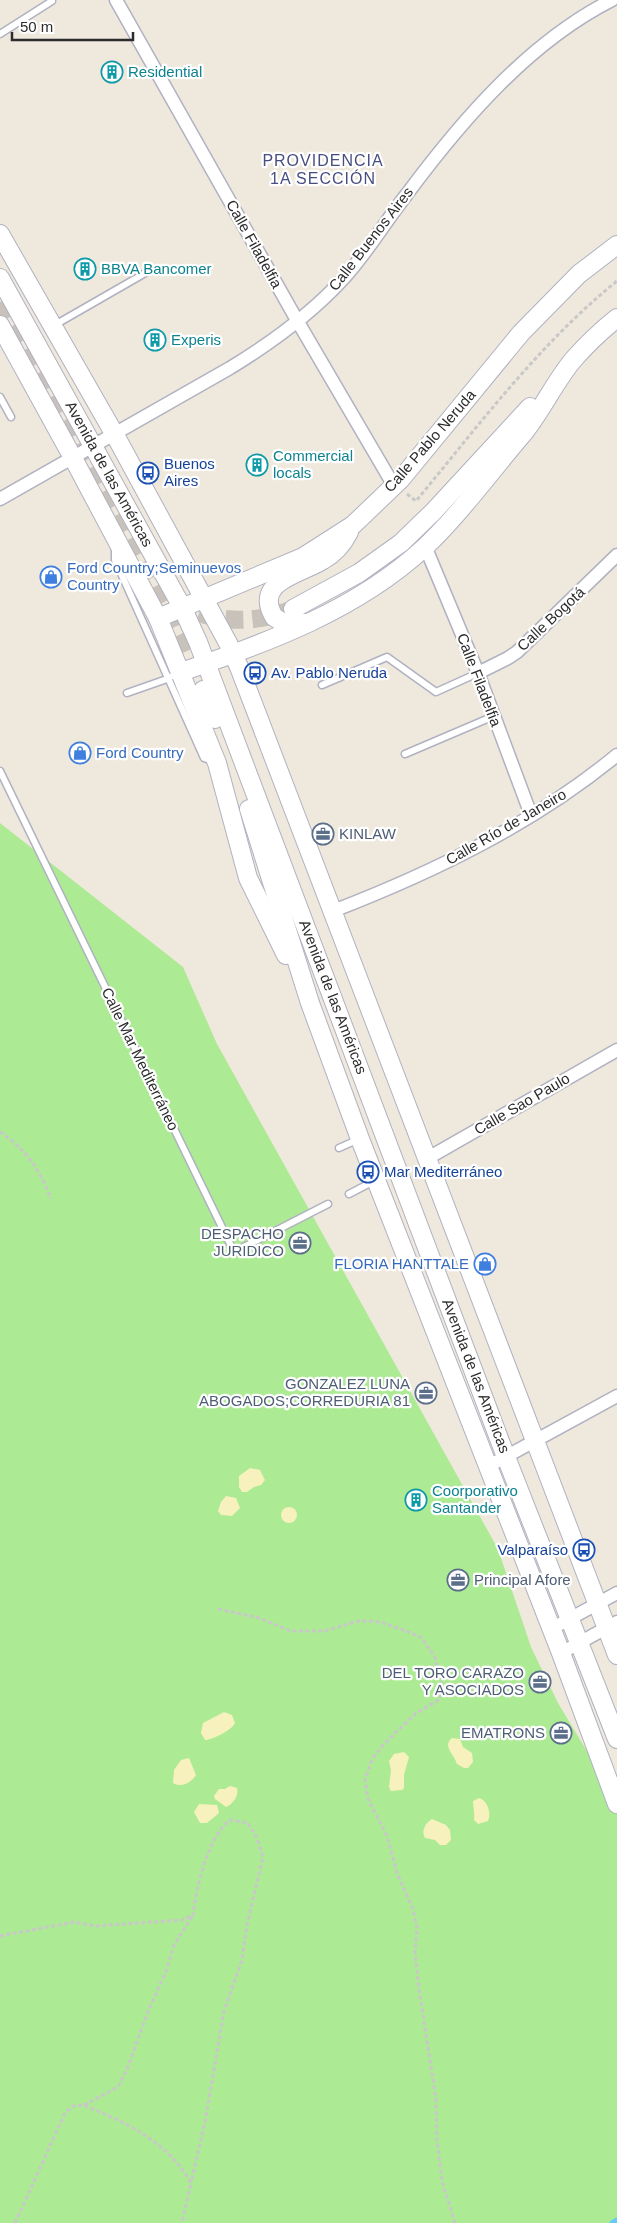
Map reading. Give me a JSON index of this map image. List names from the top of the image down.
{
  "streets": {
    "main road": ["Calle Pablo Neruda", "Avenida de las Américas"],
    "street": [
      "Calle Buenos Aires",
      "Calle Filadelfia",
      "Calle Bogotá",
      "Calle Río de Janeiro",
      "Calle Sao Paulo"
    ],
    "lane": ["Calle Mar Mediterráneo"]
  },
  "crossings": [
    ["Calle Buenos Aires", "Calle Filadelfia"],
    ["Calle Buenos Aires", "Avenida de las Américas"],
    ["Calle Filadelfia", "Calle Pablo Neruda"],
    ["Calle Filadelfia", "Calle Bogotá"],
    ["Calle Filadelfia", "Calle Río de Janeiro"],
    ["Calle Pablo Neruda", "Avenida de las Américas"],
    ["Avenida de las Américas", "Calle Río de Janeiro"],
    ["Avenida de las Américas", "Calle Sao Paulo"]
  ],
  "districts": ["PROVIDENCIA 1A SECCIÓN"],
  "places": {
    "building": [
      "Residential",
      "BBVA Bancomer",
      "Experis",
      "Commercial locals",
      "Coorporativo Santander"
    ],
    "bus stop": [
      "Buenos Aires",
      "Av. Pablo Neruda",
      "Mar Mediterráneo",
      "Valparaíso"
    ],
    "shop": ["Ford Country;Seminuevos Country", "Ford Country", "FLORIA HANTTALE"],
    "office": [
      "KINLAW",
      "DESPACHO JURIDICO",
      "GONZALEZ LUNA ABOGADOS;CORREDURIA 81",
      "Principal Afore",
      "DEL TORO CARAZO Y ASOCIADOS",
      "EMATRONS"
    ]
  },
  "scale_bar": "50 m"
}
